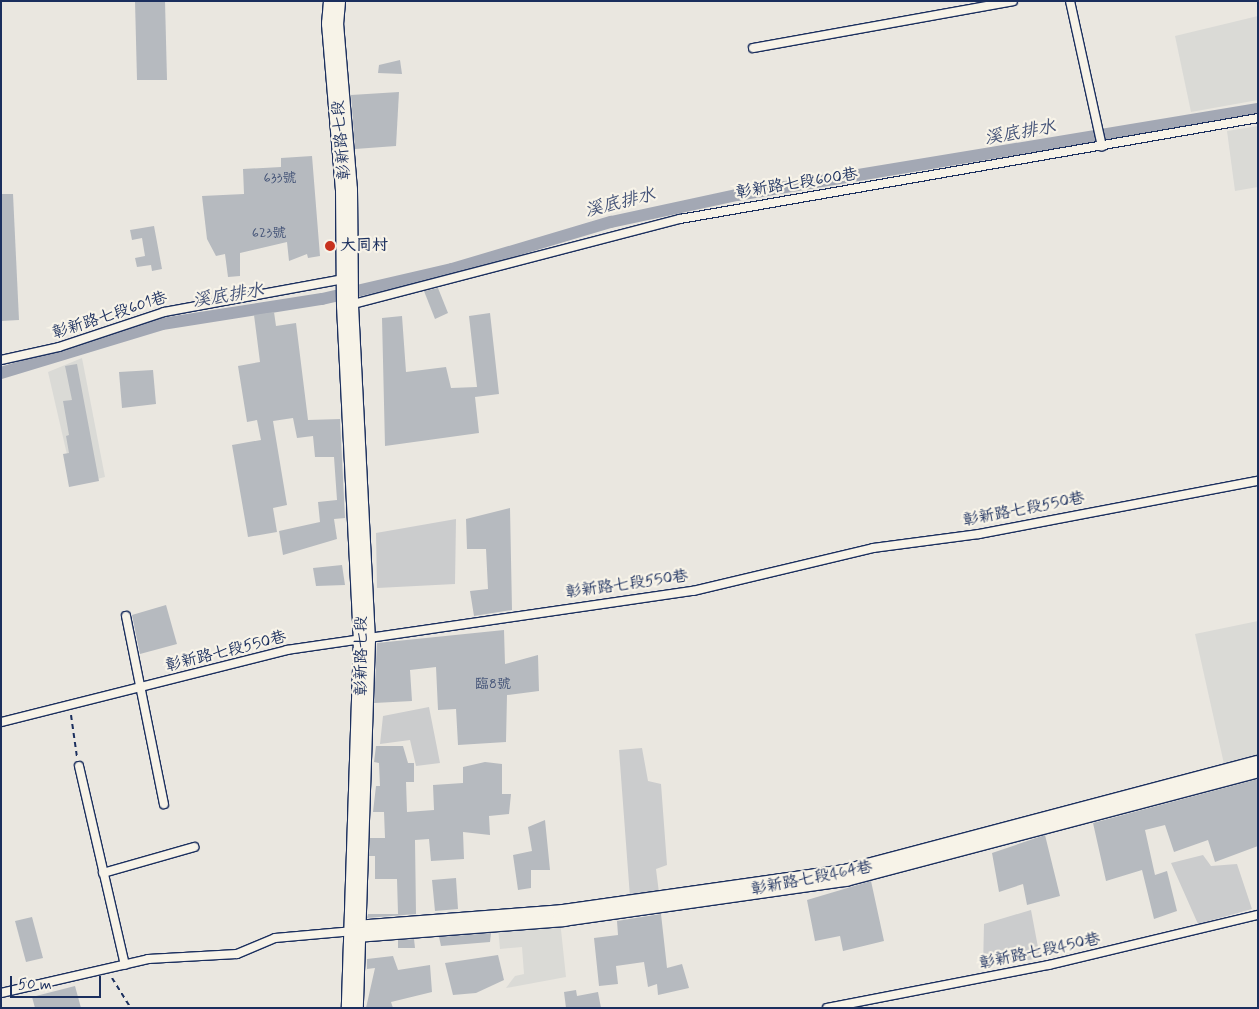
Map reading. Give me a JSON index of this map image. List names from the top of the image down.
{
  "streets": {
    "street": ["彰新路七段", "彰新路七段464巷"],
    "lane": [
      "彰新路七段600巷",
      "彰新路七段601巷",
      "彰新路七段550巷",
      "彰新路七段450巷"
    ]
  },
  "crossings": [
    ["彰新路七段", "彰新路七段600巷"],
    ["彰新路七段", "彰新路七段601巷"],
    ["彰新路七段", "彰新路七段550巷"],
    ["彰新路七段", "彰新路七段464巷"]
  ],
  "water": ["溪底排水"],
  "places": ["大同村"],
  "house_numbers": ["633號", "623號", "臨8號"],
  "scale_bar": "50 m"
}
